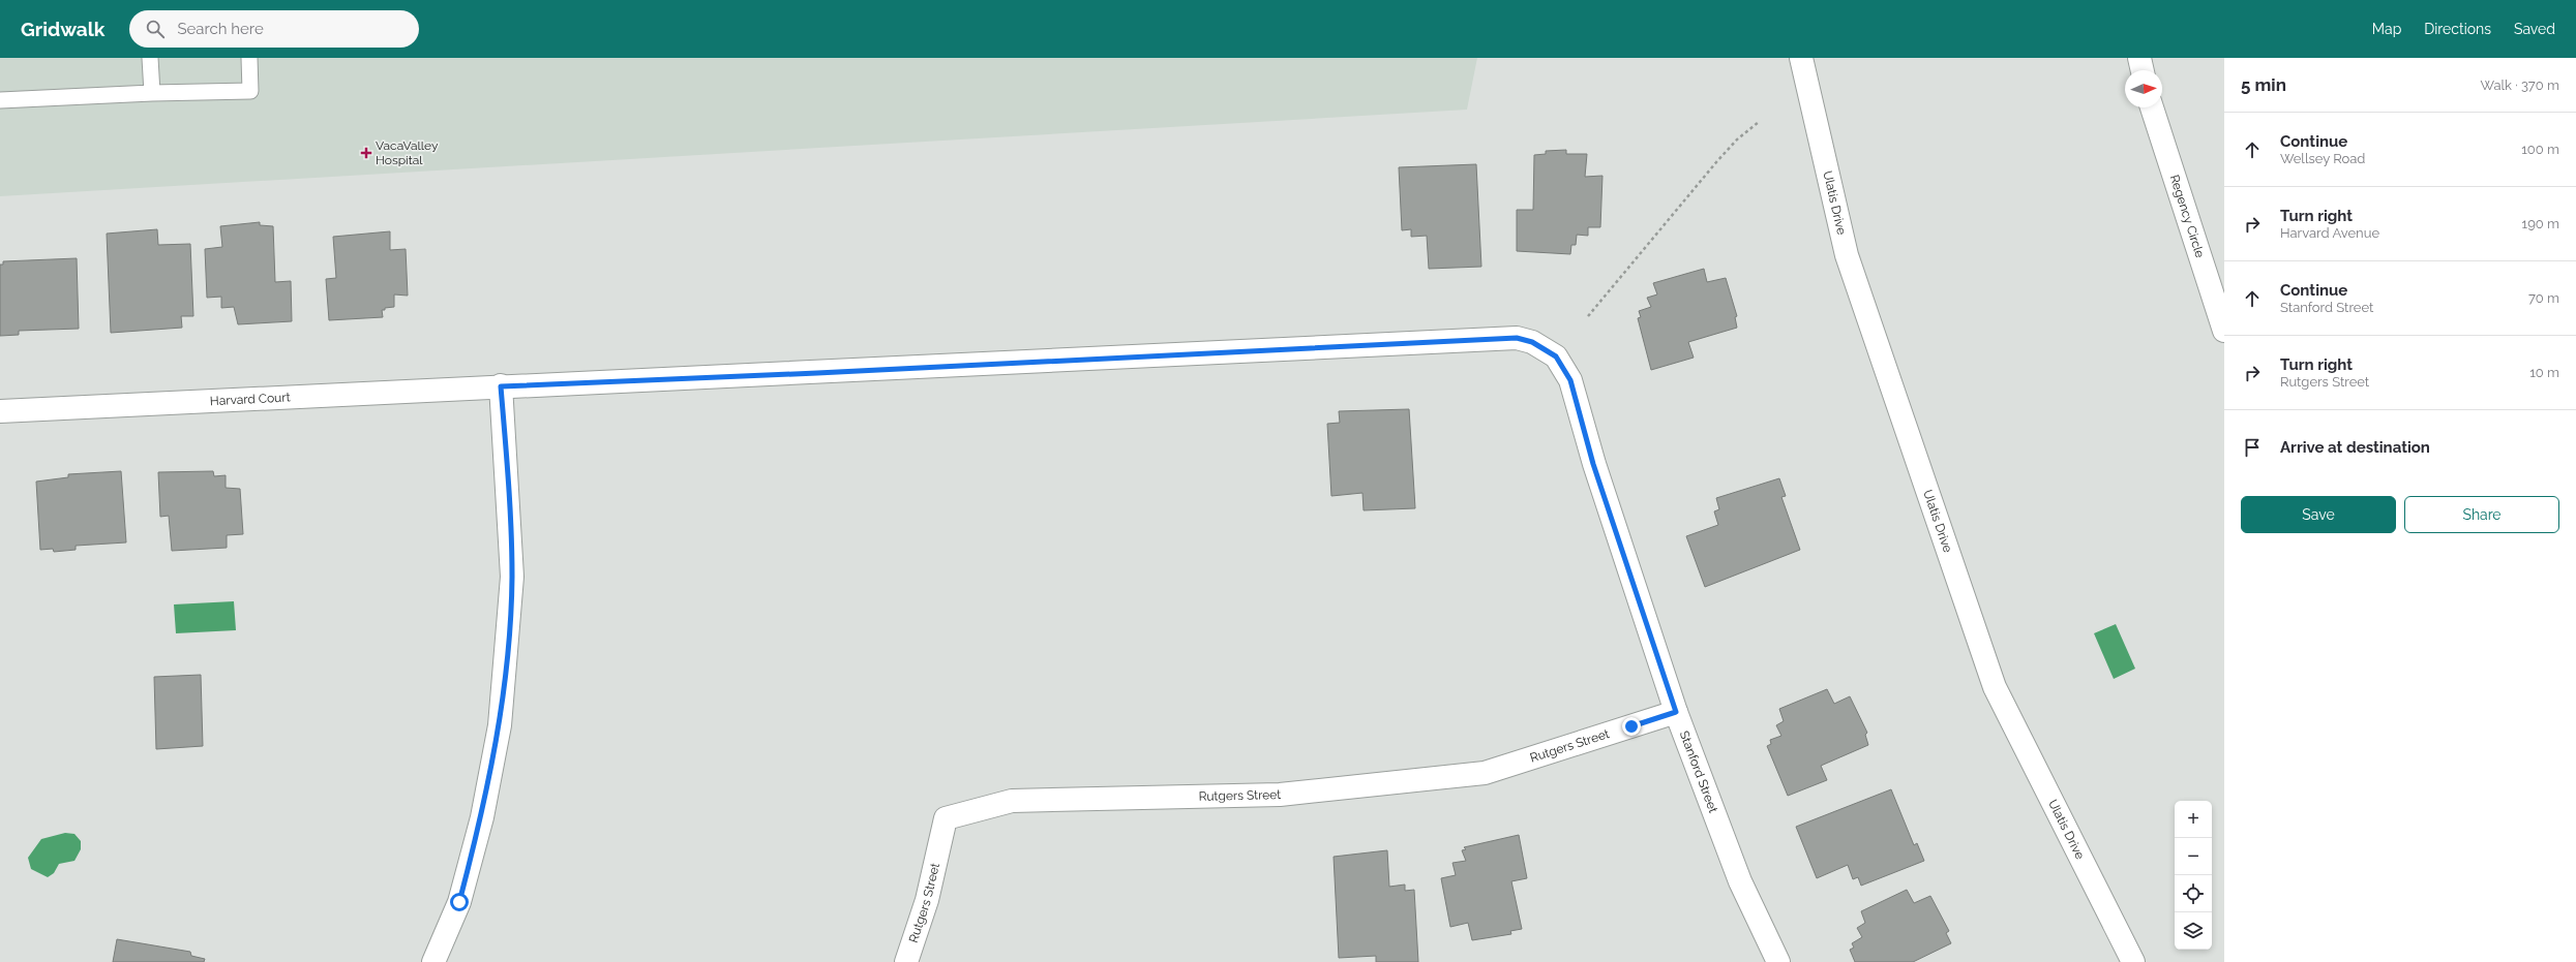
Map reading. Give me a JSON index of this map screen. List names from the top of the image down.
{
  "streets": {
    "street": [
      "Ulatis Drive",
      "Regency Circle",
      "Harvard Court",
      "Rutgers Street",
      "Stanford Street"
    ]
  },
  "crossings": [
    ["Harvard Court", "Stanford Street"],
    ["Rutgers Street", "Stanford Street"]
  ],
  "places": {
    "health": ["VacaValley Hospital"]
  },
  "north": "right",
  "page": {
    "header": "Gridwalk",
    "search": "Search here",
    "nav": ["Map", "Directions", "Saved"],
    "heading": ["5 min", "Walk · 370 m"],
    "list": [
      ["Continue", "Wellsey Road", "100 m"],
      ["Turn right", "Harvard Avenue", "190 m"],
      ["Continue", "Stanford Street", "70 m"],
      ["Turn right", "Rutgers Street", "10 m"],
      "Arrive at destination"
    ],
    "buttons": ["Save", "Share"],
    "map_buttons": ["+", "−"]
  }
}
